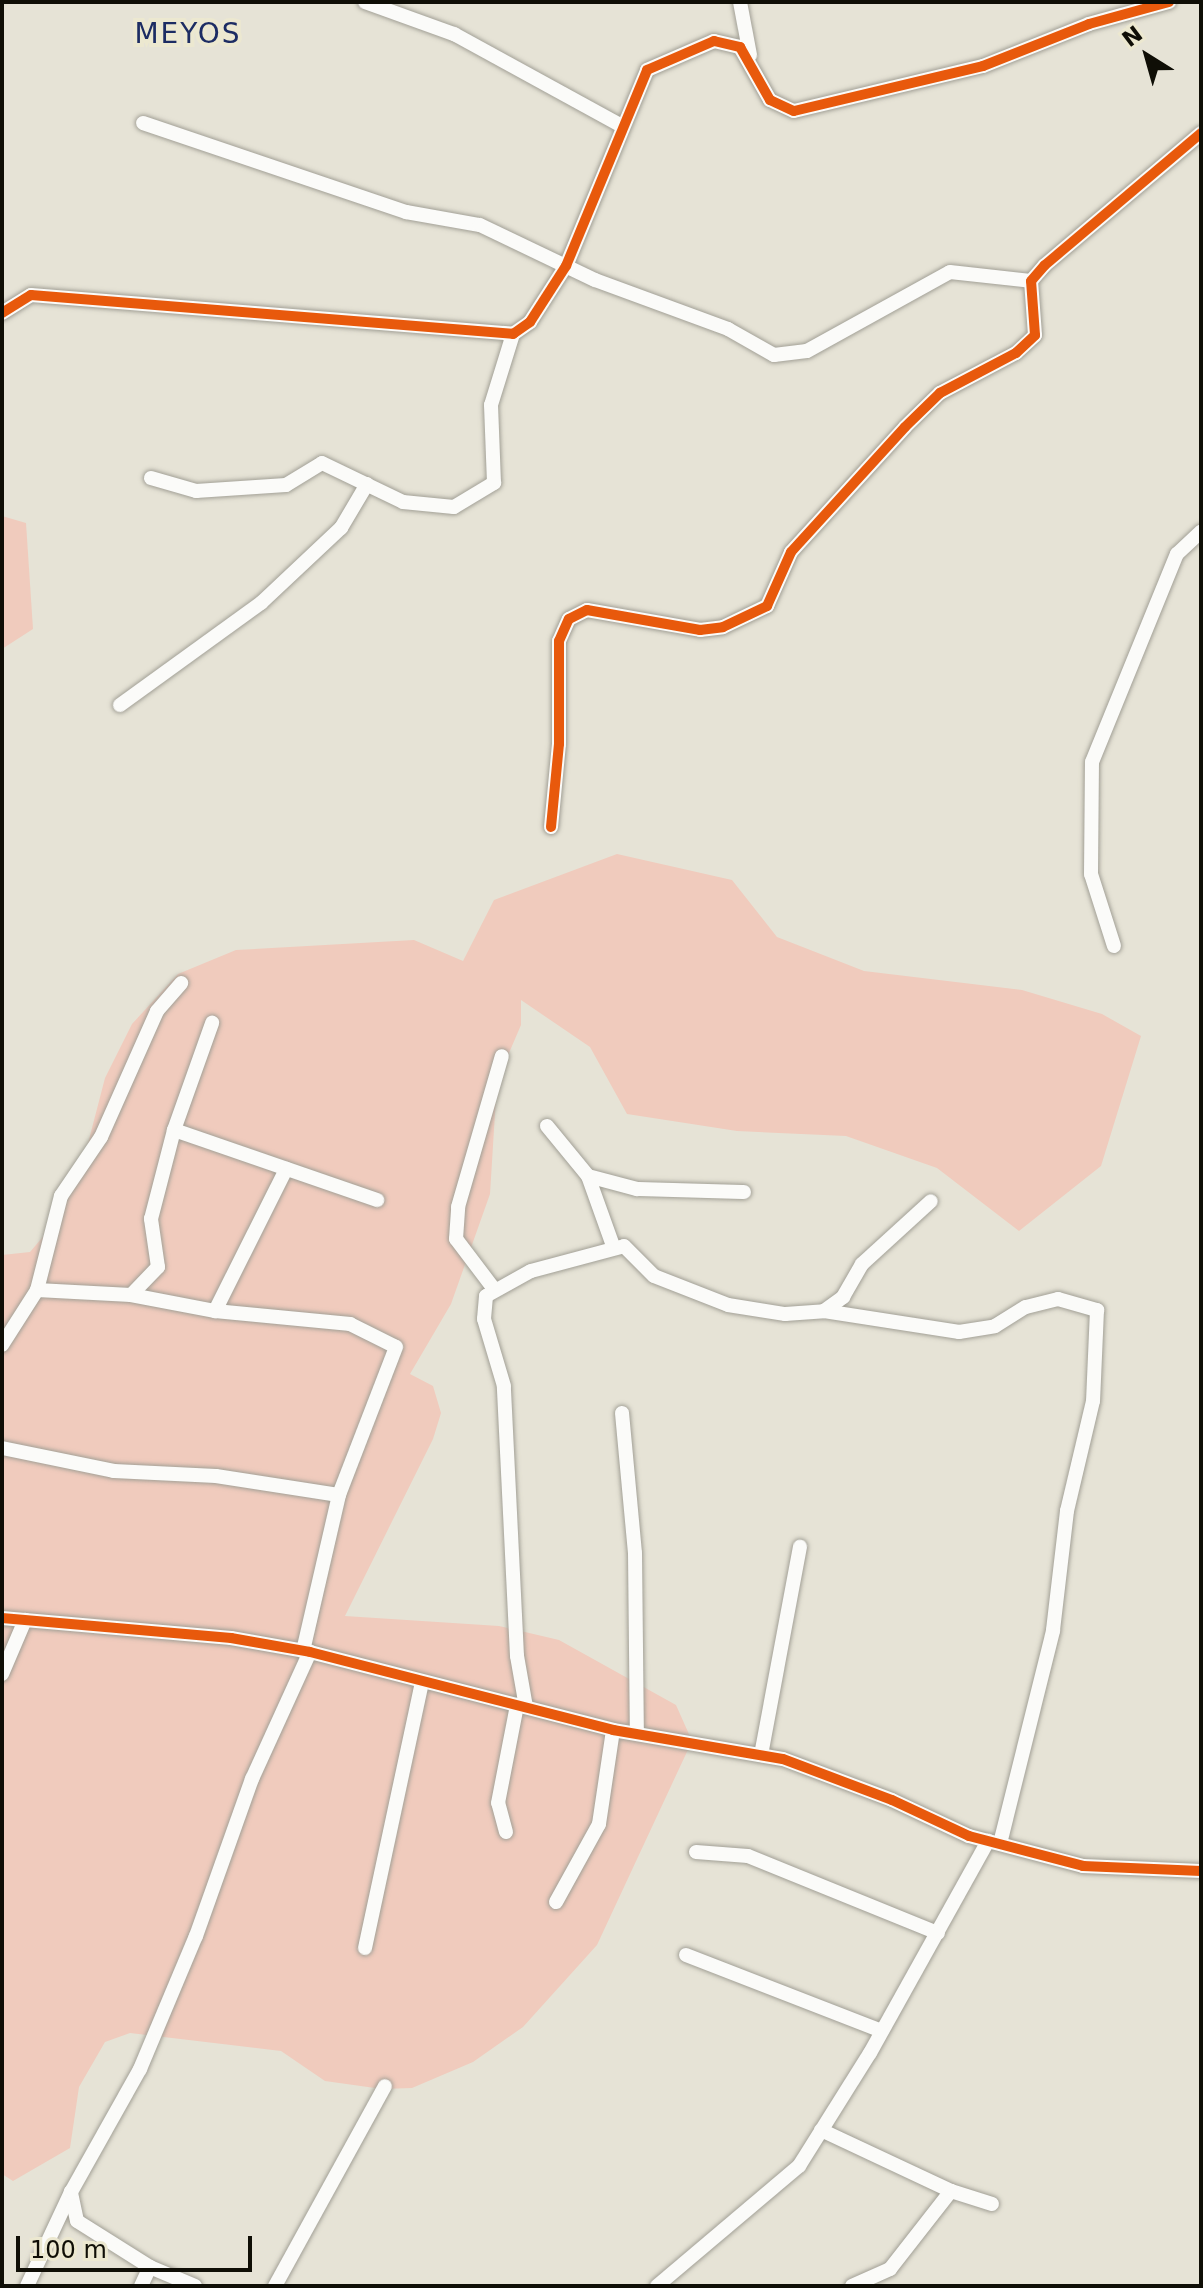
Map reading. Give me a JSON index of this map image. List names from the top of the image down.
{
  "districts": ["MEYOS"],
  "scale_bar": "100 m",
  "north": "top left"
}
